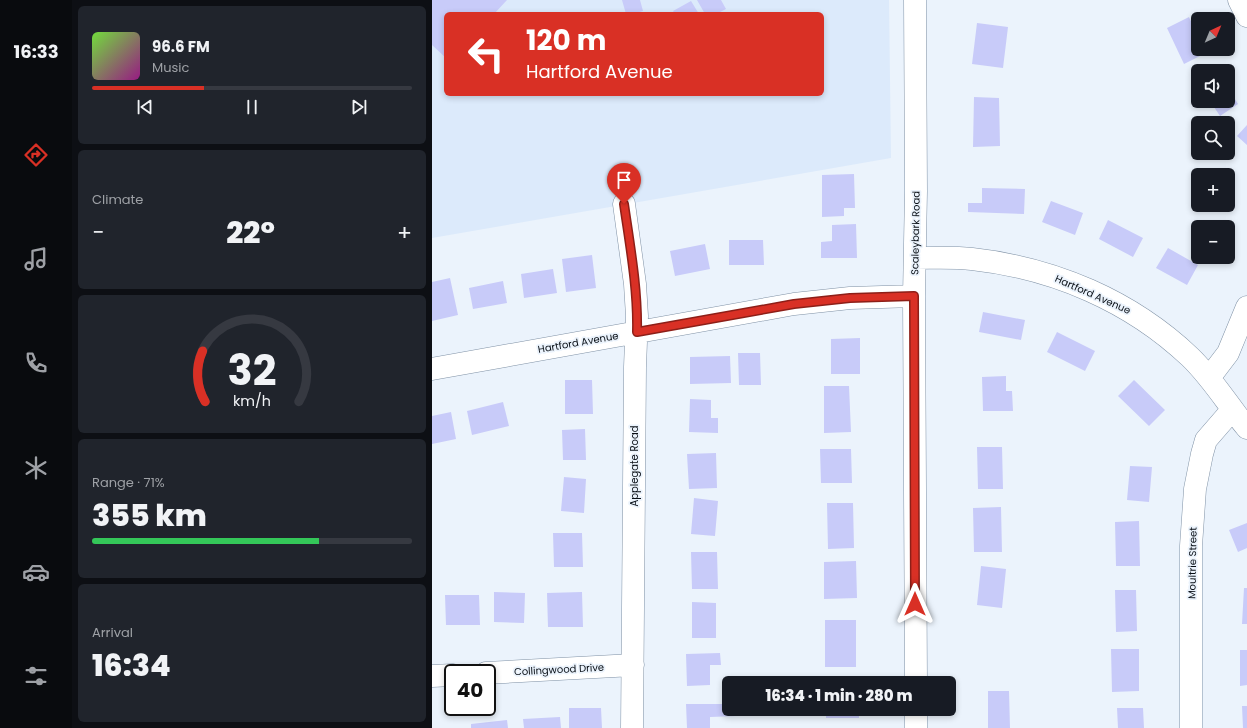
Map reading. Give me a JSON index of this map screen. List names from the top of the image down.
{
  "streets": {
    "street": [
      "Scaleybark Road",
      "Hartford Avenue",
      "Applegate Road",
      "Moultrie Street",
      "Collingwood Drive"
    ]
  },
  "crossings": [
    ["Scaleybark Road", "Hartford Avenue"],
    ["Hartford Avenue", "Applegate Road"],
    ["Hartford Avenue", "Moultrie Street"],
    ["Applegate Road", "Collingwood Drive"]
  ],
  "north": "top right",
  "page": {
    "tabs": "16:33",
    "map_buttons": ["+", "−"],
    "turn": ["120 m", "Hartford Avenue"],
    "song": ["96.6 FM", "Music"],
    "tile": [
      "Climate",
      ["Range · 71%", "355 km"],
      ["Arrival", "16:34"]
    ],
    "heat": ["−", "22°", "+"],
    "limit": "40",
    "trip": "16:34 · 1 min · 280 m",
    "gauge": ["32", "km/h"]
  }
}
